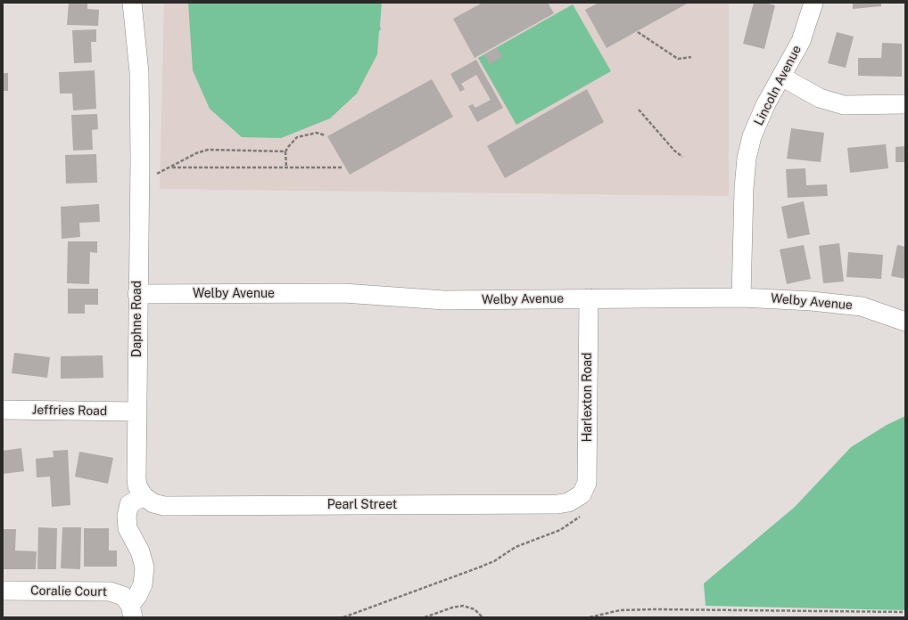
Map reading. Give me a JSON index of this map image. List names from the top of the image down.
{
  "streets": {
    "street": [
      "Lincoln Avenue",
      "Welby Avenue",
      "Daphne Road",
      "Harlexton Road",
      "Jeffries Road",
      "Pearl Street",
      "Coralie Court"
    ]
  },
  "crossings": [
    ["Lincoln Avenue", "Welby Avenue"],
    ["Welby Avenue", "Daphne Road"],
    ["Welby Avenue", "Harlexton Road"],
    ["Daphne Road", "Jeffries Road"],
    ["Daphne Road", "Pearl Street"],
    ["Harlexton Road", "Pearl Street"]
  ]
}
